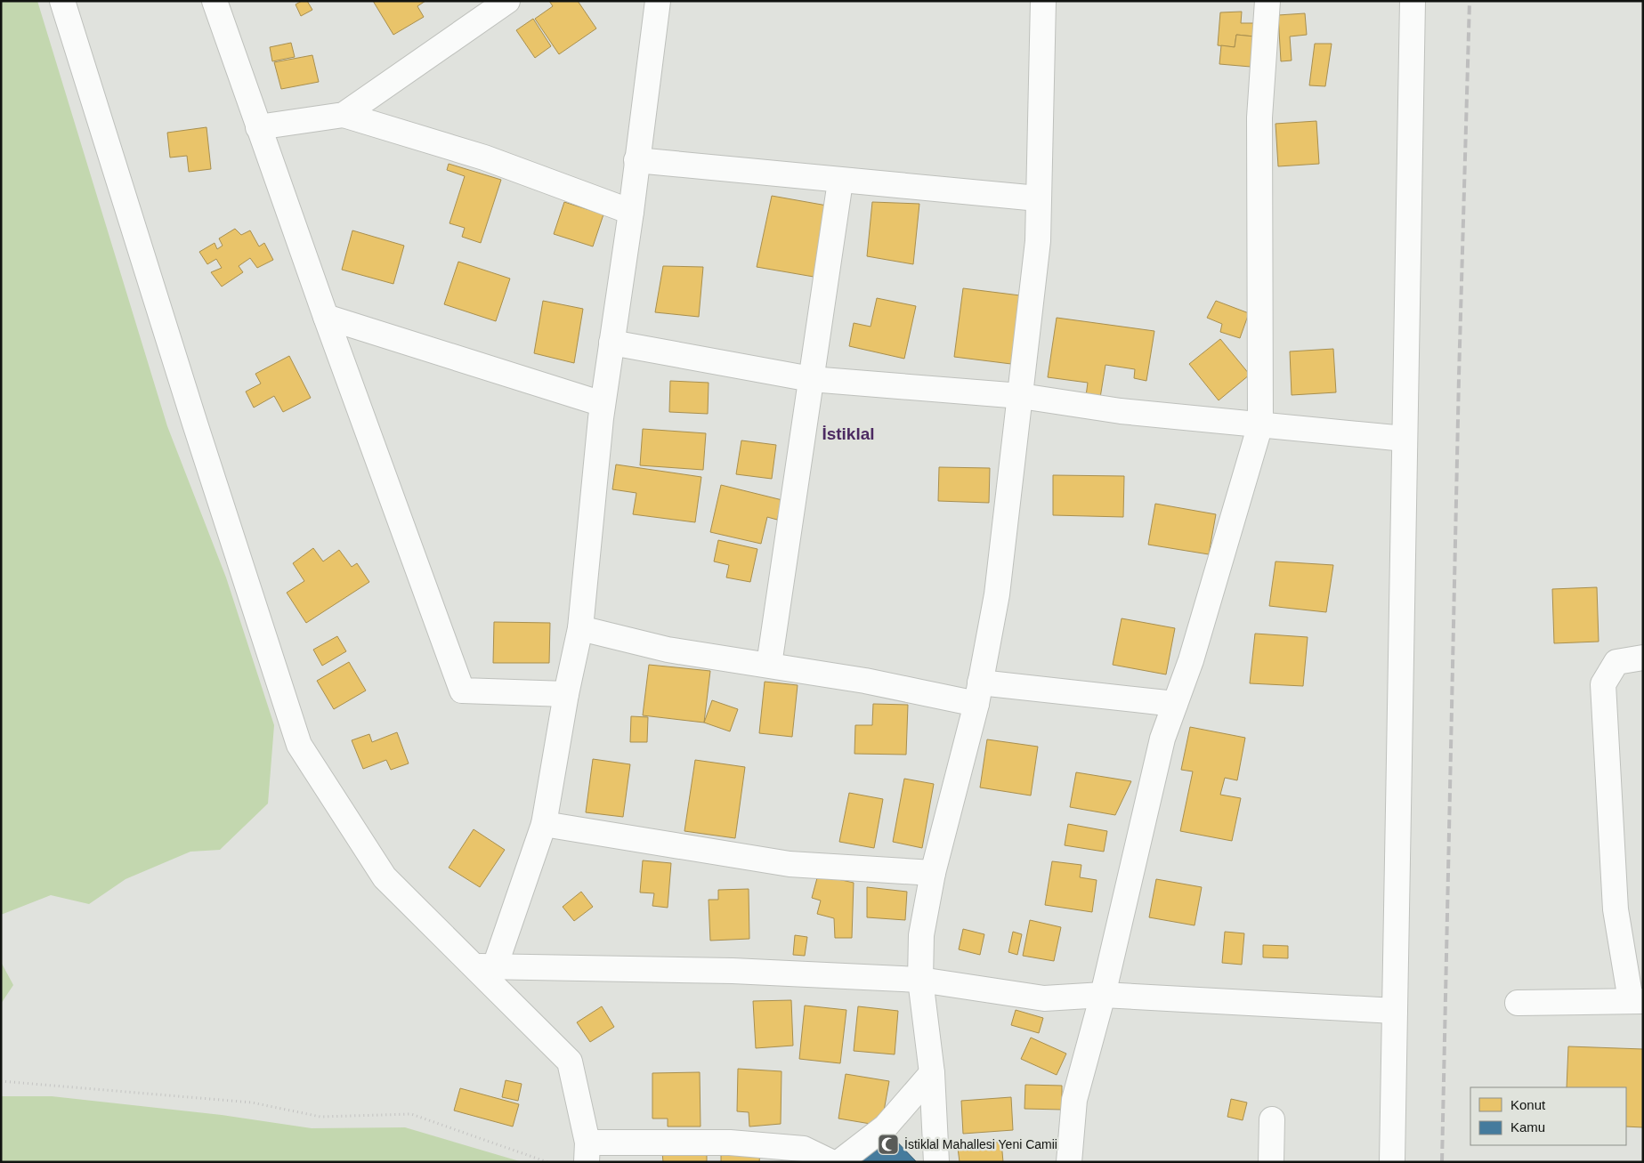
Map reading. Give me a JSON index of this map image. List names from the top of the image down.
{
  "districts": ["İstiklal"],
  "places": {
    "mosque": ["İstiklal Mahallesi Yeni Camii"]
  },
  "legend": ["Konut", "Kamu"]
}
